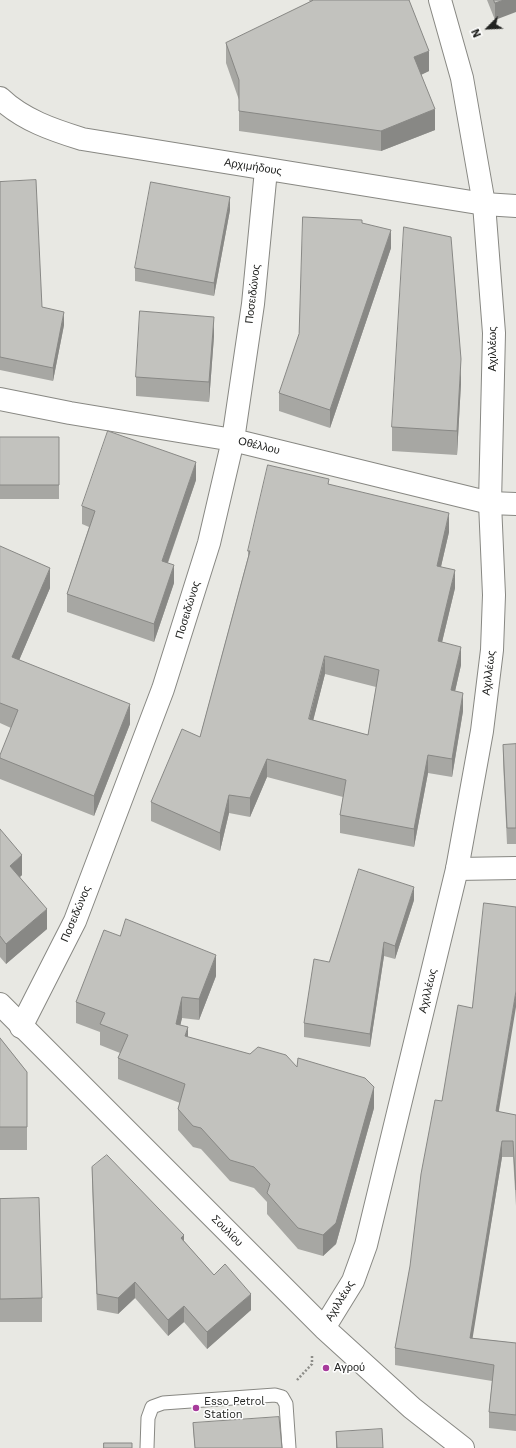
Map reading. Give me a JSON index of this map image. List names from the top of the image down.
{
  "streets": {
    "street": [
      "Αρχιμήδους",
      "Ποσειδώνος",
      "Αχιλλέως",
      "Οθέλλου",
      "Σουλίου"
    ]
  },
  "crossings": [
    ["Αρχιμήδους", "Ποσειδώνος"],
    ["Αρχιμήδους", "Αχιλλέως"],
    ["Ποσειδώνος", "Οθέλλου"],
    ["Ποσειδώνος", "Σουλίου"],
    ["Αχιλλέως", "Οθέλλου"],
    ["Αχιλλέως", "Σουλίου"]
  ],
  "places": ["Αγρού", "Esso Petrol Station"],
  "north": "bottom left"
}
